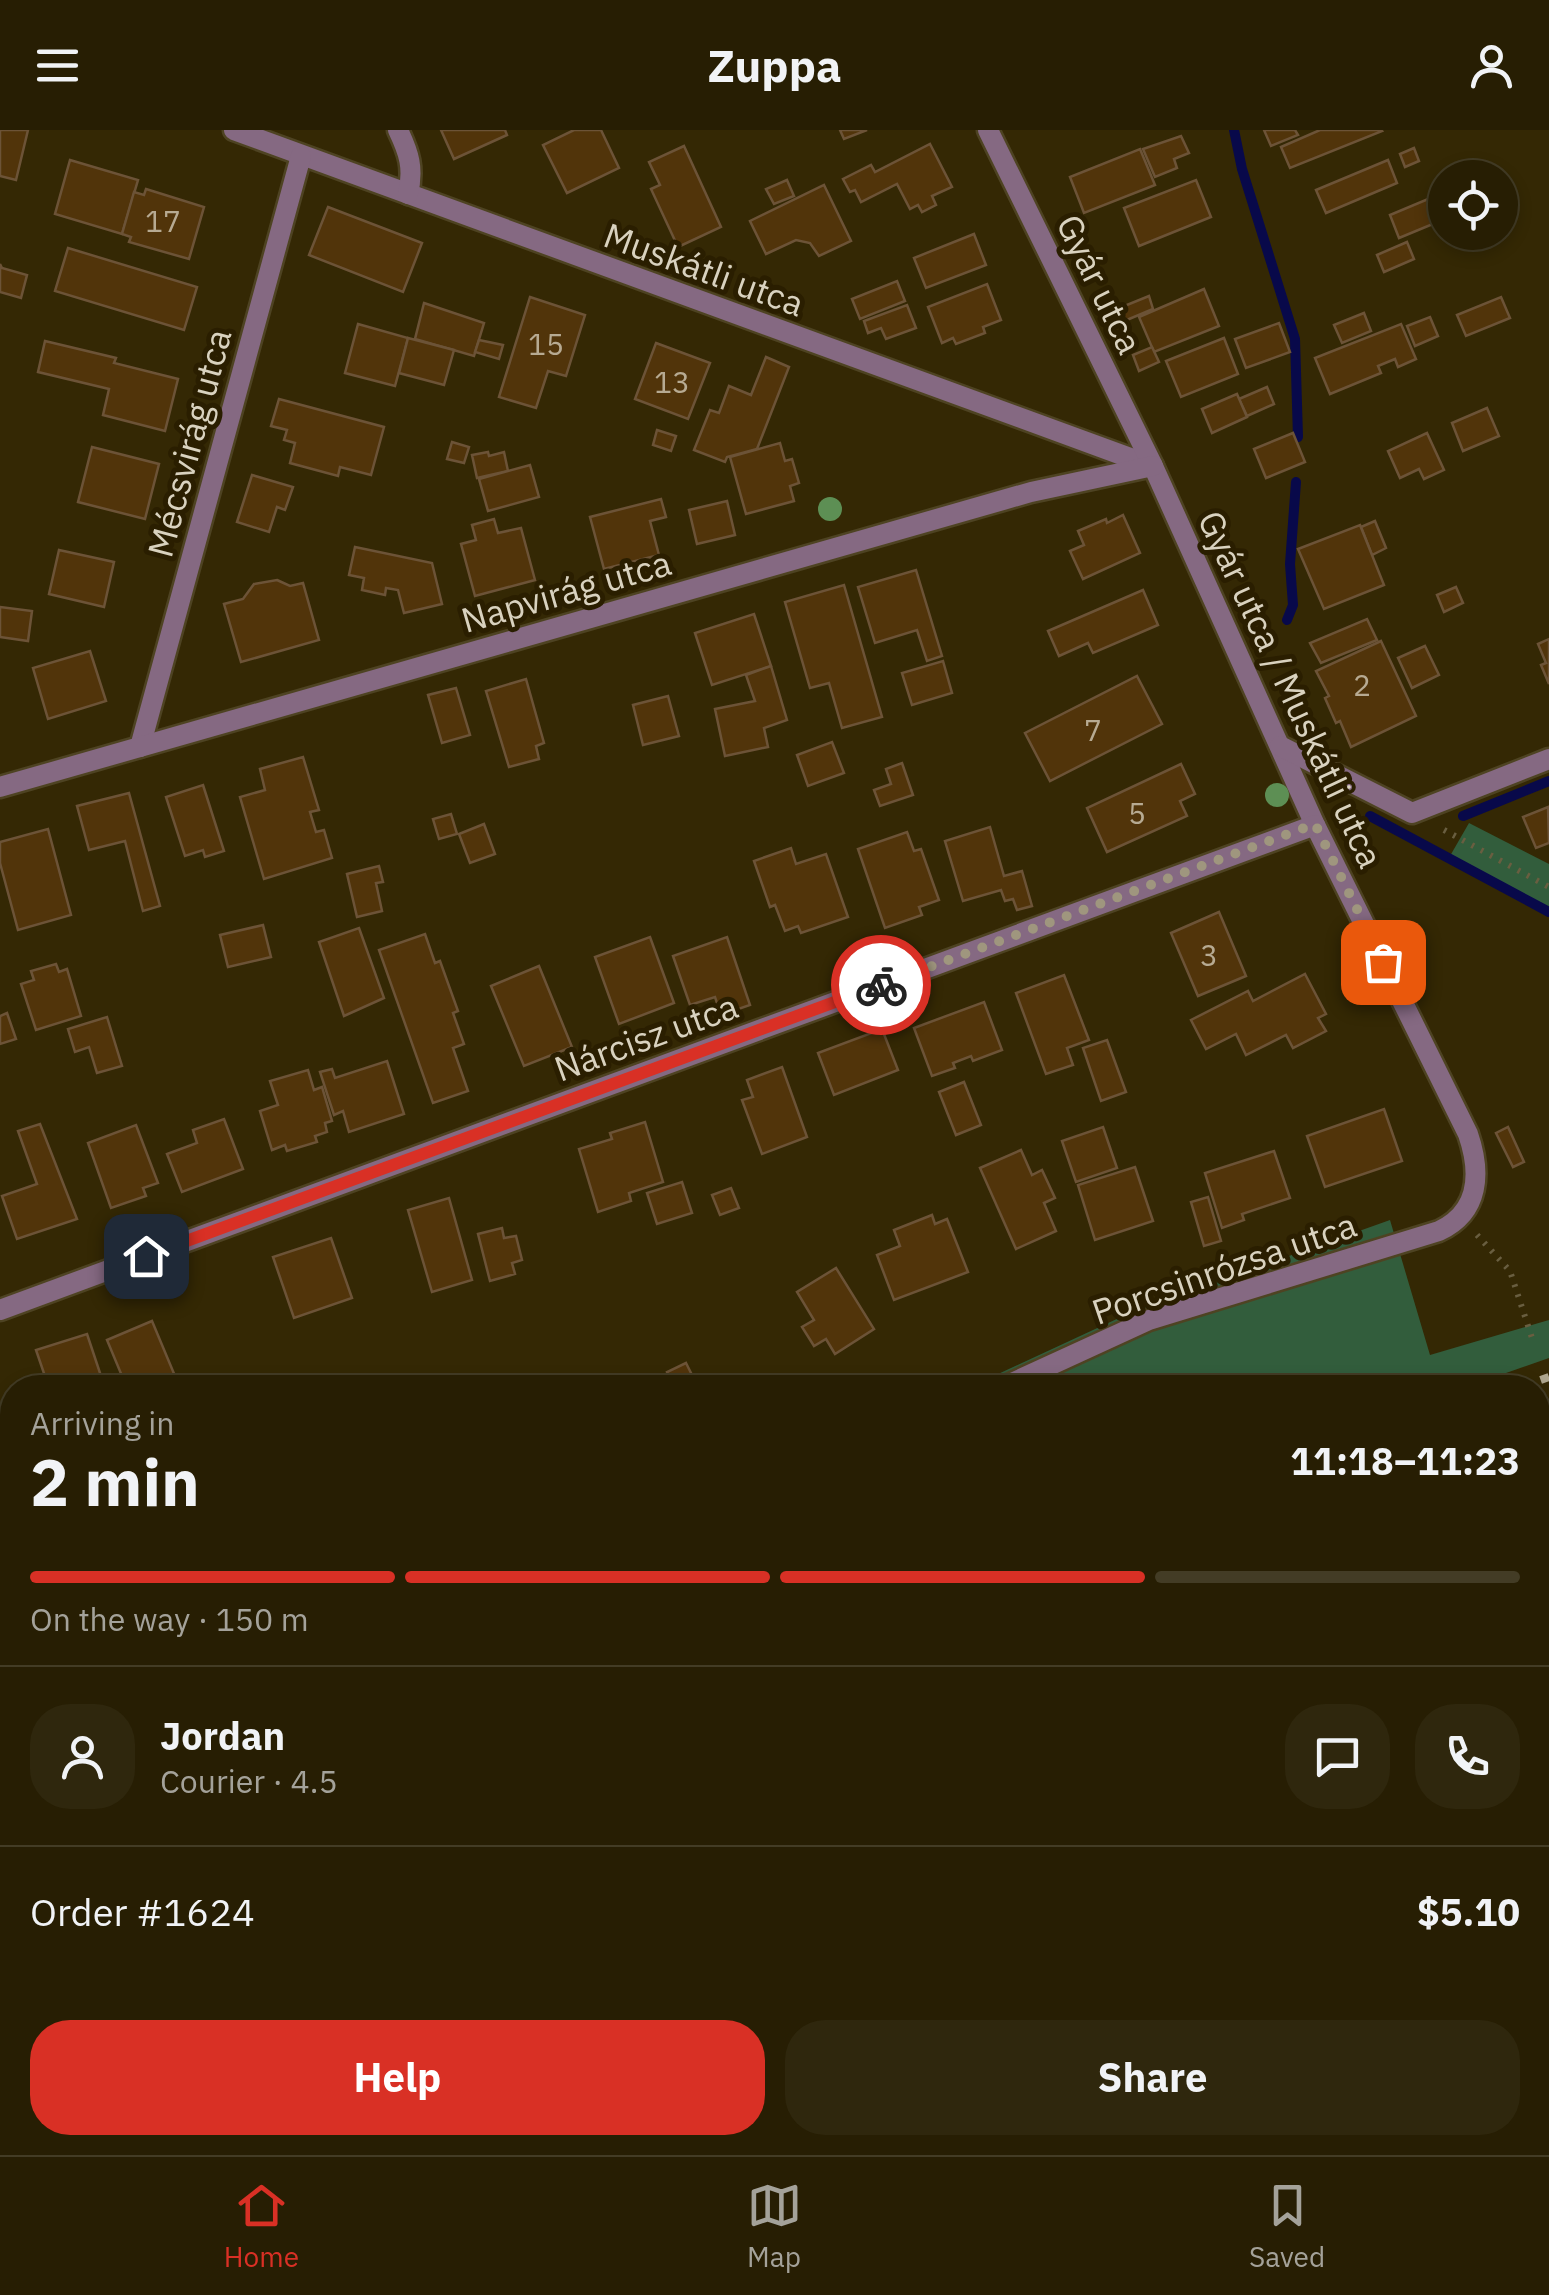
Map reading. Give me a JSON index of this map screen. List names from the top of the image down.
{
  "streets": {
    "street": [
      "Muskátli utca",
      "Gyár utca",
      "Mécsvirág utca",
      "Napvirág utca",
      "Gyár utca / Muskátli utca",
      "Nárcisz utca",
      "Porcsinrózsa utca"
    ]
  },
  "crossings": [
    ["Muskátli utca", "Gyár utca"],
    ["Muskátli utca", "Mécsvirág utca"],
    ["Muskátli utca", "Napvirág utca"],
    ["Muskátli utca", "Gyár utca / Muskátli utca"],
    ["Gyár utca", "Napvirág utca"],
    ["Gyár utca", "Gyár utca / Muskátli utca"],
    ["Mécsvirág utca", "Napvirág utca"],
    ["Napvirág utca", "Gyár utca / Muskátli utca"],
    ["Gyár utca / Muskátli utca", "Nárcisz utca"],
    ["Gyár utca / Muskátli utca", "Porcsinrózsa utca"]
  ],
  "house_numbers": [
    "17",
    "15",
    "13",
    "2",
    "7",
    "5",
    "3"
  ],
  "page": {
    "header": "Zuppa",
    "heading": ["2 min", "Arriving in", "11:18–11:23"],
    "panel": [
      "Jordan",
      "Courier · 4.5",
      "Order #1624",
      "$5.10"
    ],
    "bar": "On the way · 150 m",
    "buttons": ["Help", "Share"],
    "tabs": ["Home", "Map", "Saved"]
  }
}
